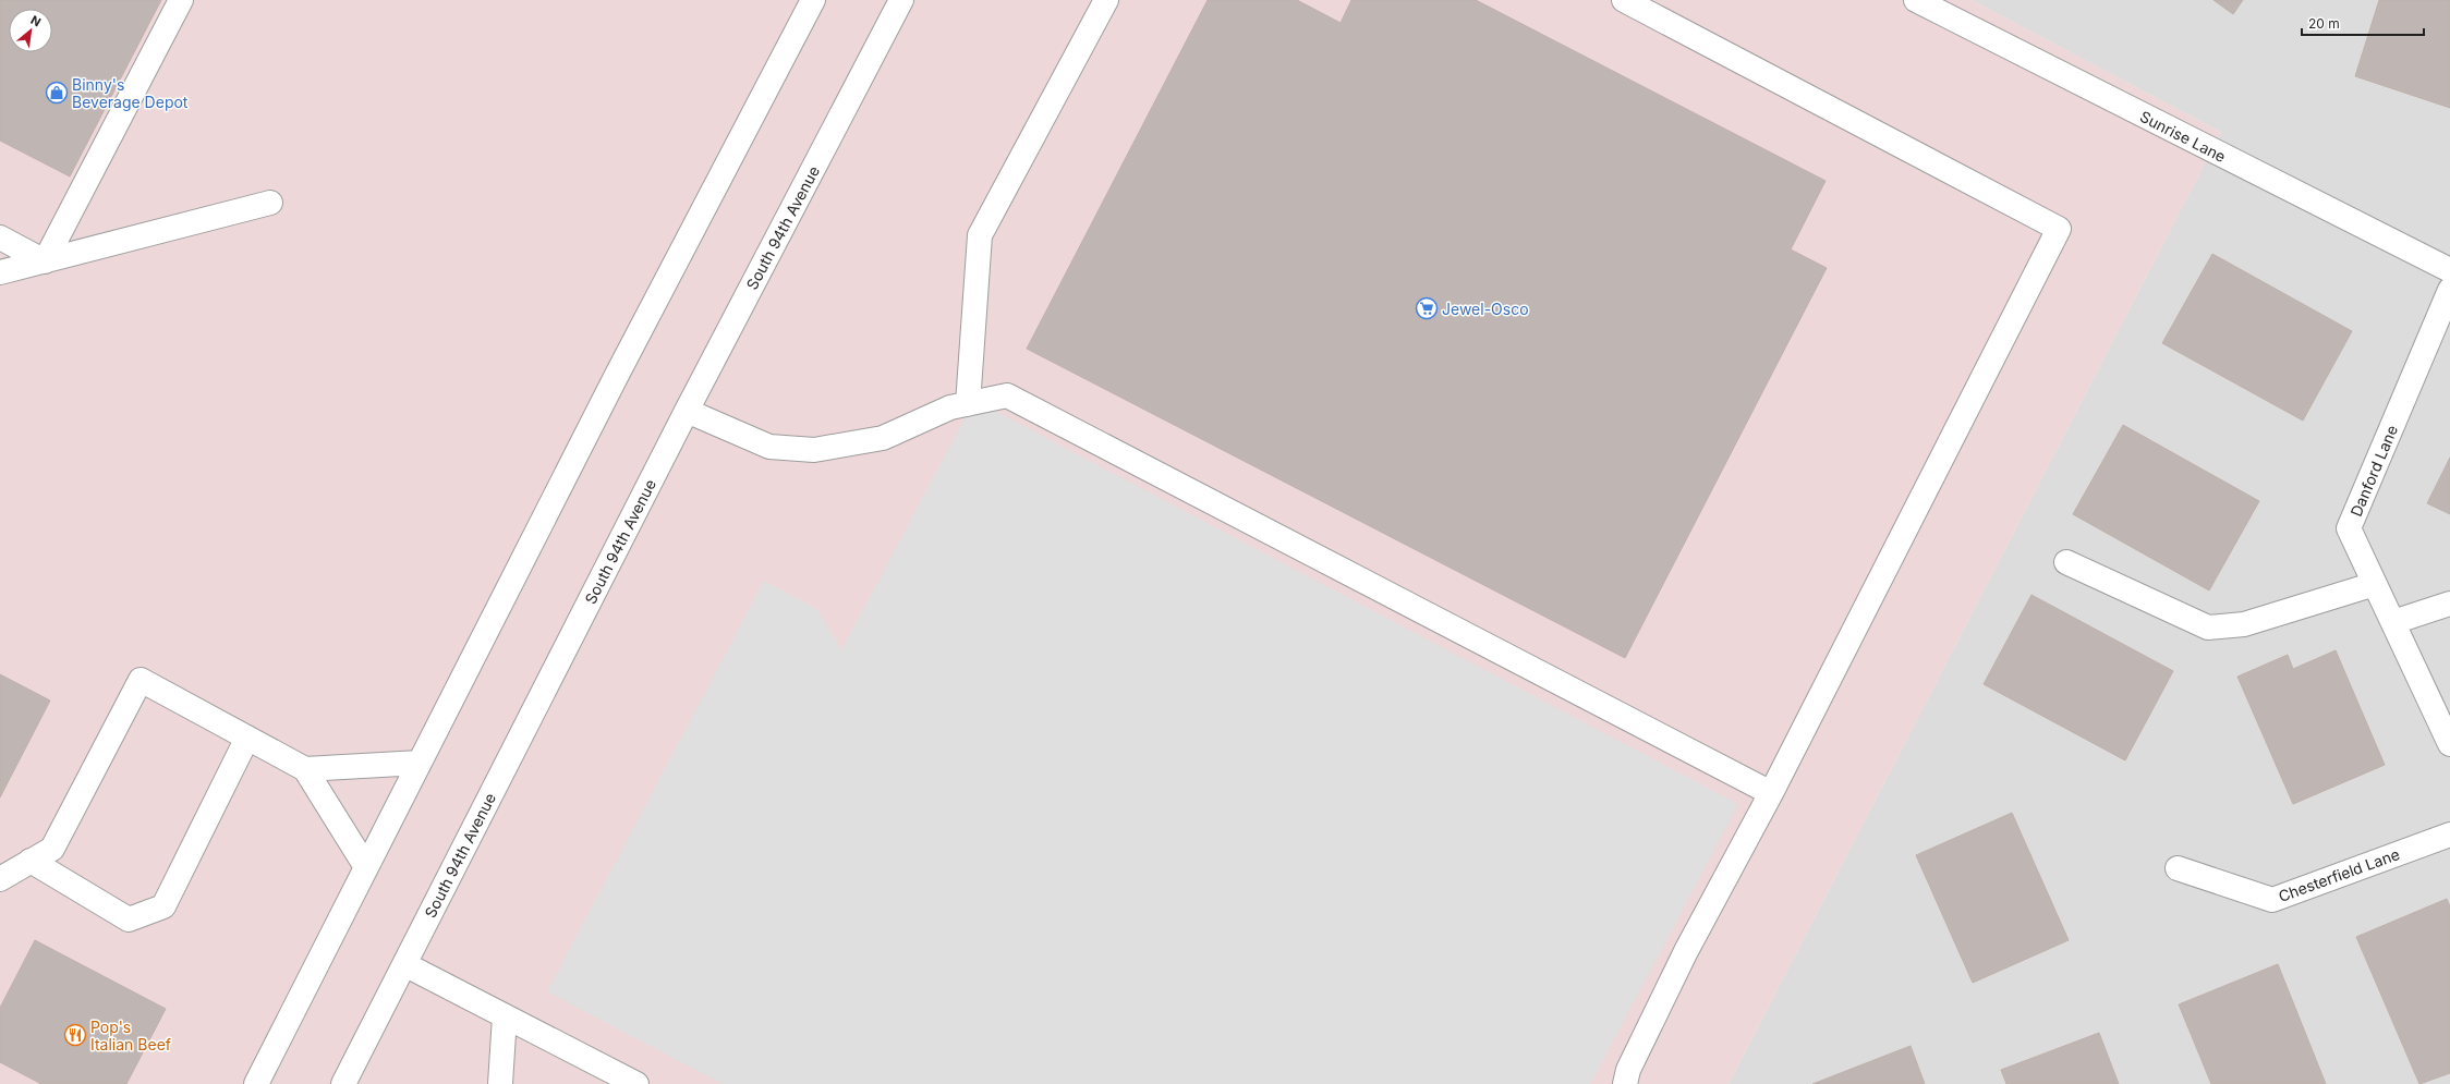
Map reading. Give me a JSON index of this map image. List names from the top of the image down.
{
  "streets": {
    "street": [
      "Sunrise Lane",
      "South 94th Avenue",
      "Danford Lane",
      "Chesterfield Lane"
    ]
  },
  "places": {
    "shop": ["Binny's Beverage Depot"],
    "supermarket": ["Jewel-Osco"],
    "restaurant": ["Pop's Italian Beef"]
  },
  "scale_bar": "20 m",
  "north": "top right"
}
